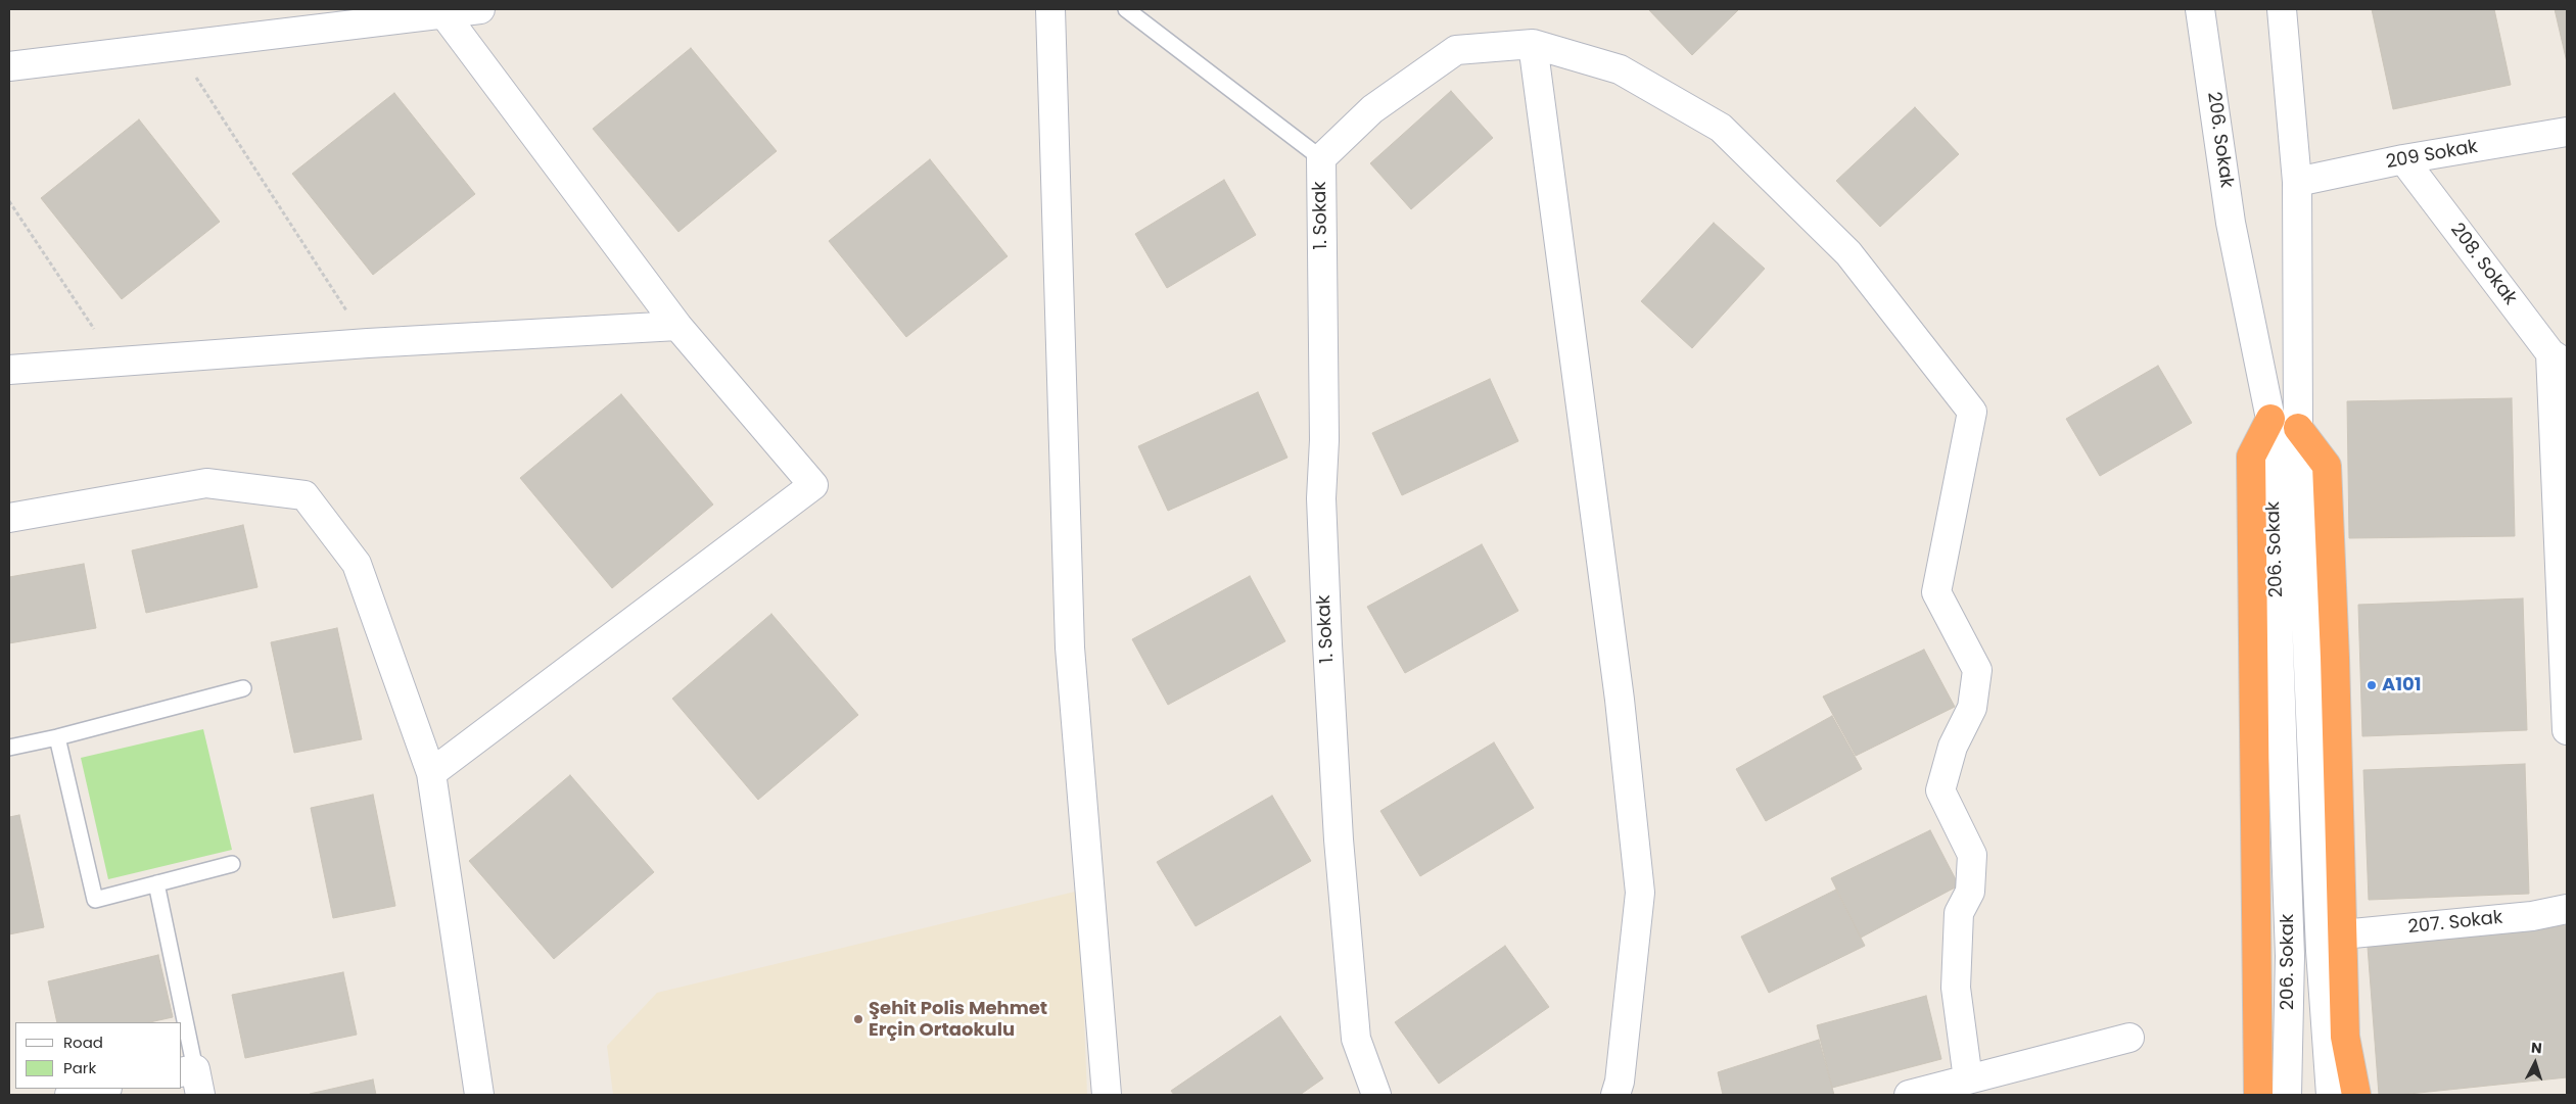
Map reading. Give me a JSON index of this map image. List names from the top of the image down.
{
  "streets": {
    "street": [
      "206. Sokak",
      "209 Sokak",
      "1. Sokak",
      "208. Sokak",
      "207. Sokak"
    ]
  },
  "crossings": [
    ["209 Sokak", "208. Sokak"]
  ],
  "places": ["A101", "Şehit Polis Mehmet Erçin Ortaokulu"],
  "legend": ["Road", "Park"],
  "north": "top"
}
